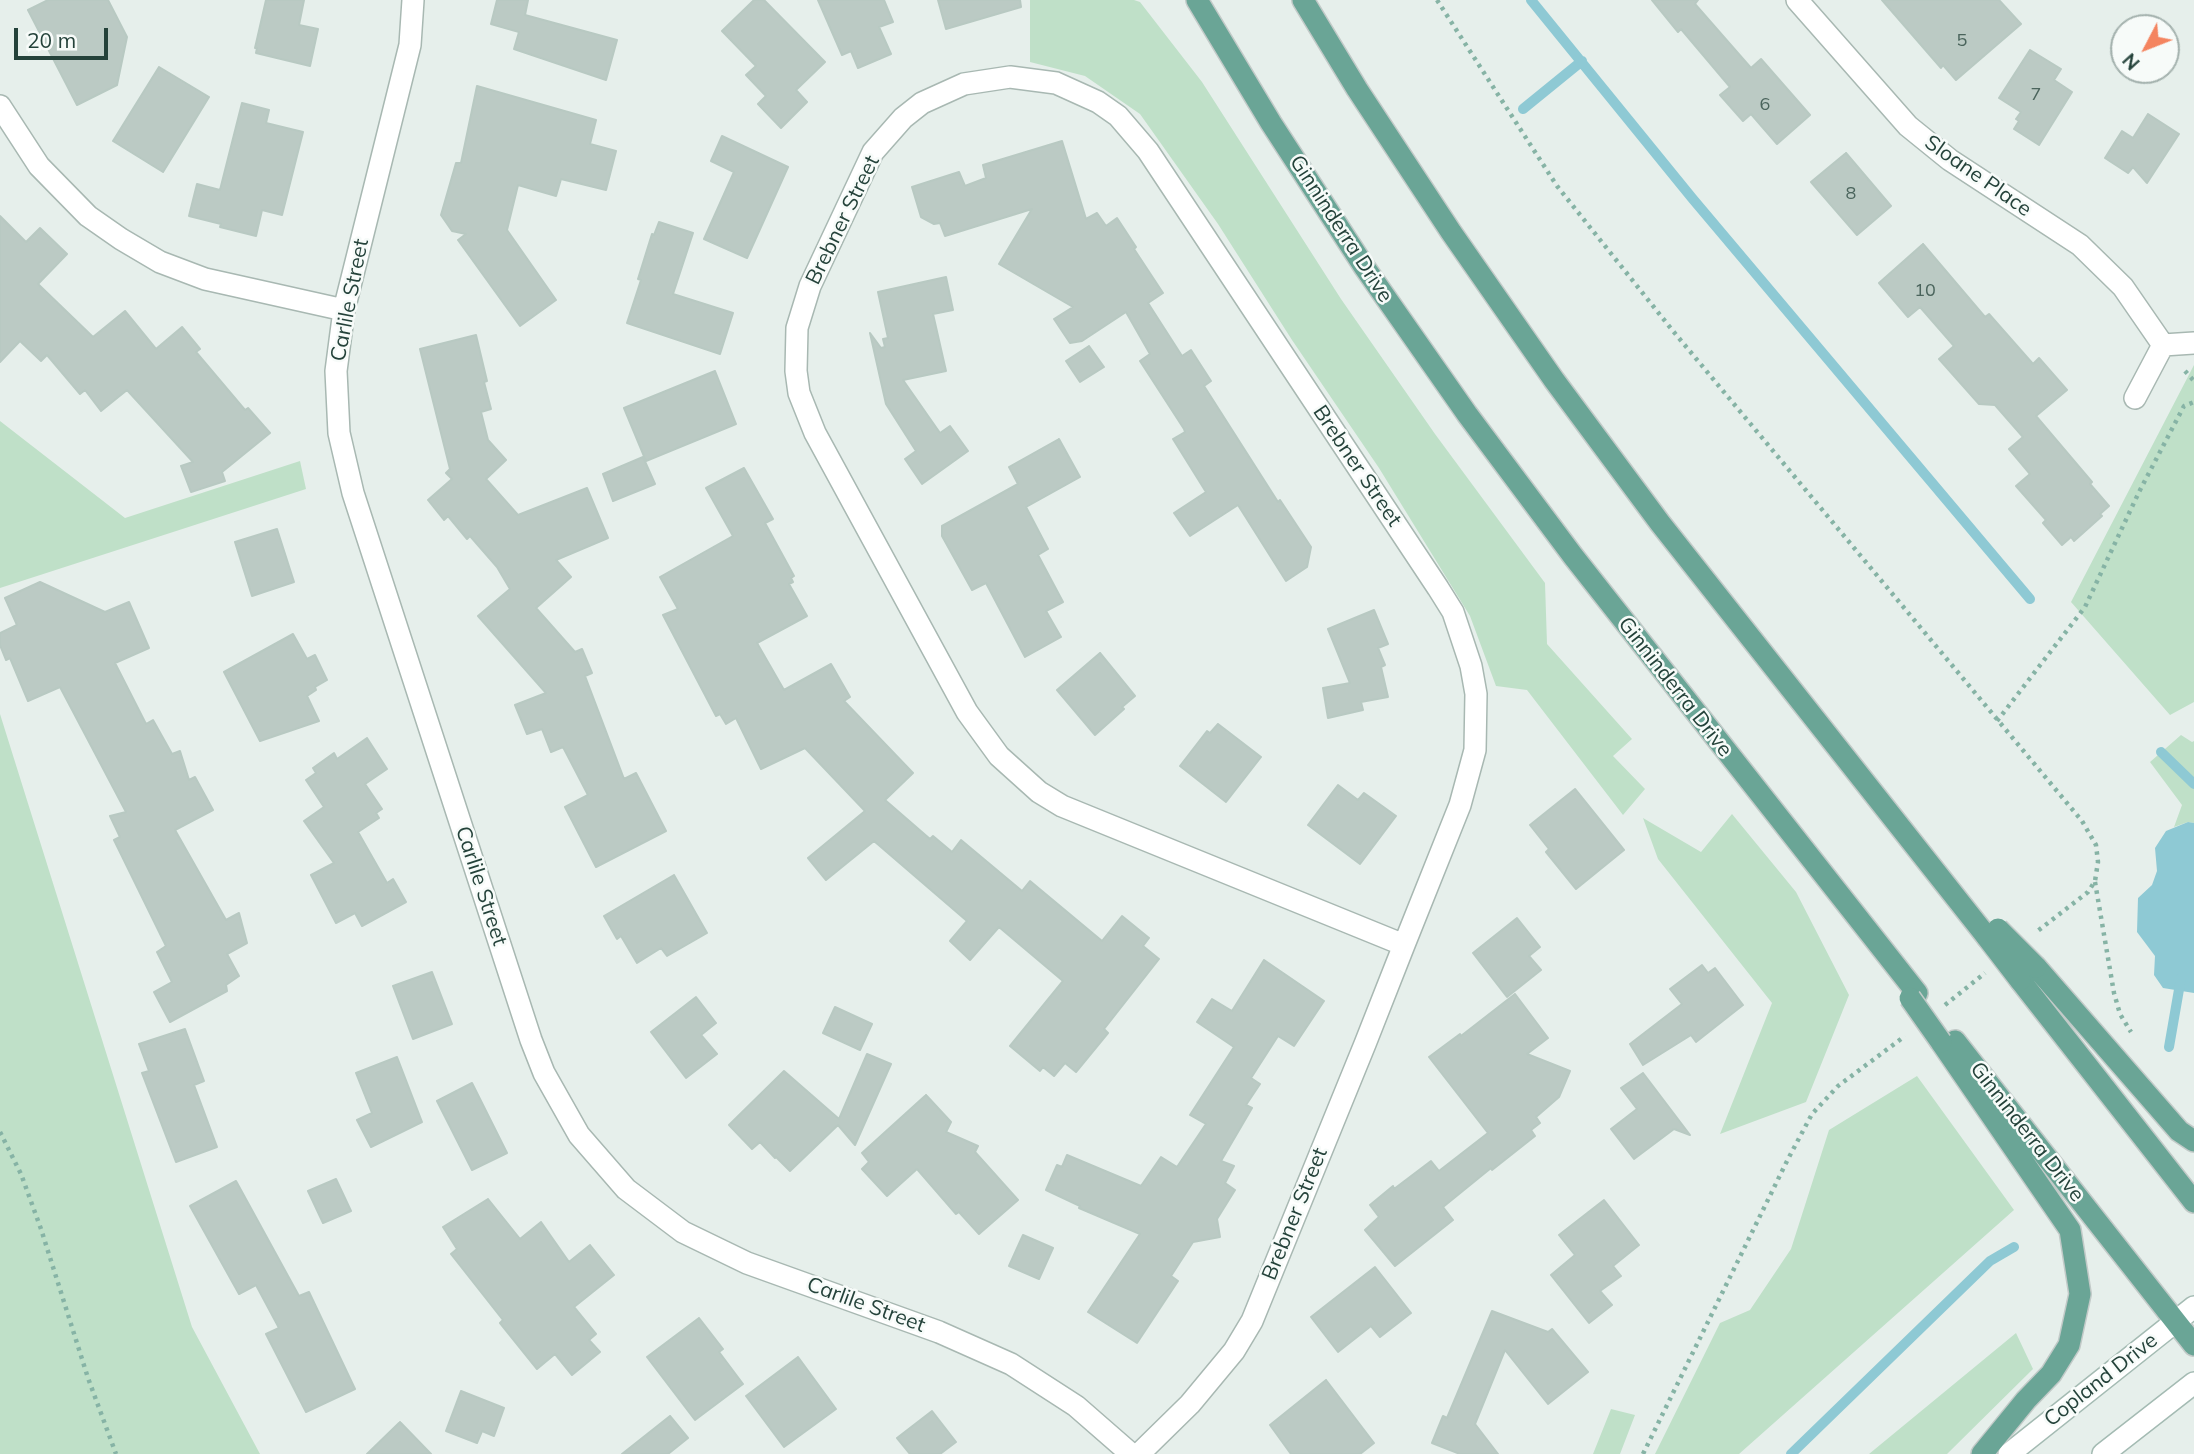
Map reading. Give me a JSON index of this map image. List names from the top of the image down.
{
  "streets": {
    "main road": ["Ginninderra Drive"],
    "street": [
      "Sloane Place",
      "Brebner Street",
      "Carlile Street",
      "Copland Drive"
    ]
  },
  "crossings": [
    ["Ginninderra Drive", "Copland Drive"]
  ],
  "house_numbers": [
    "5",
    "7",
    "6",
    "8",
    "10"
  ],
  "scale_bar": "20 m",
  "north": "bottom left"
}
